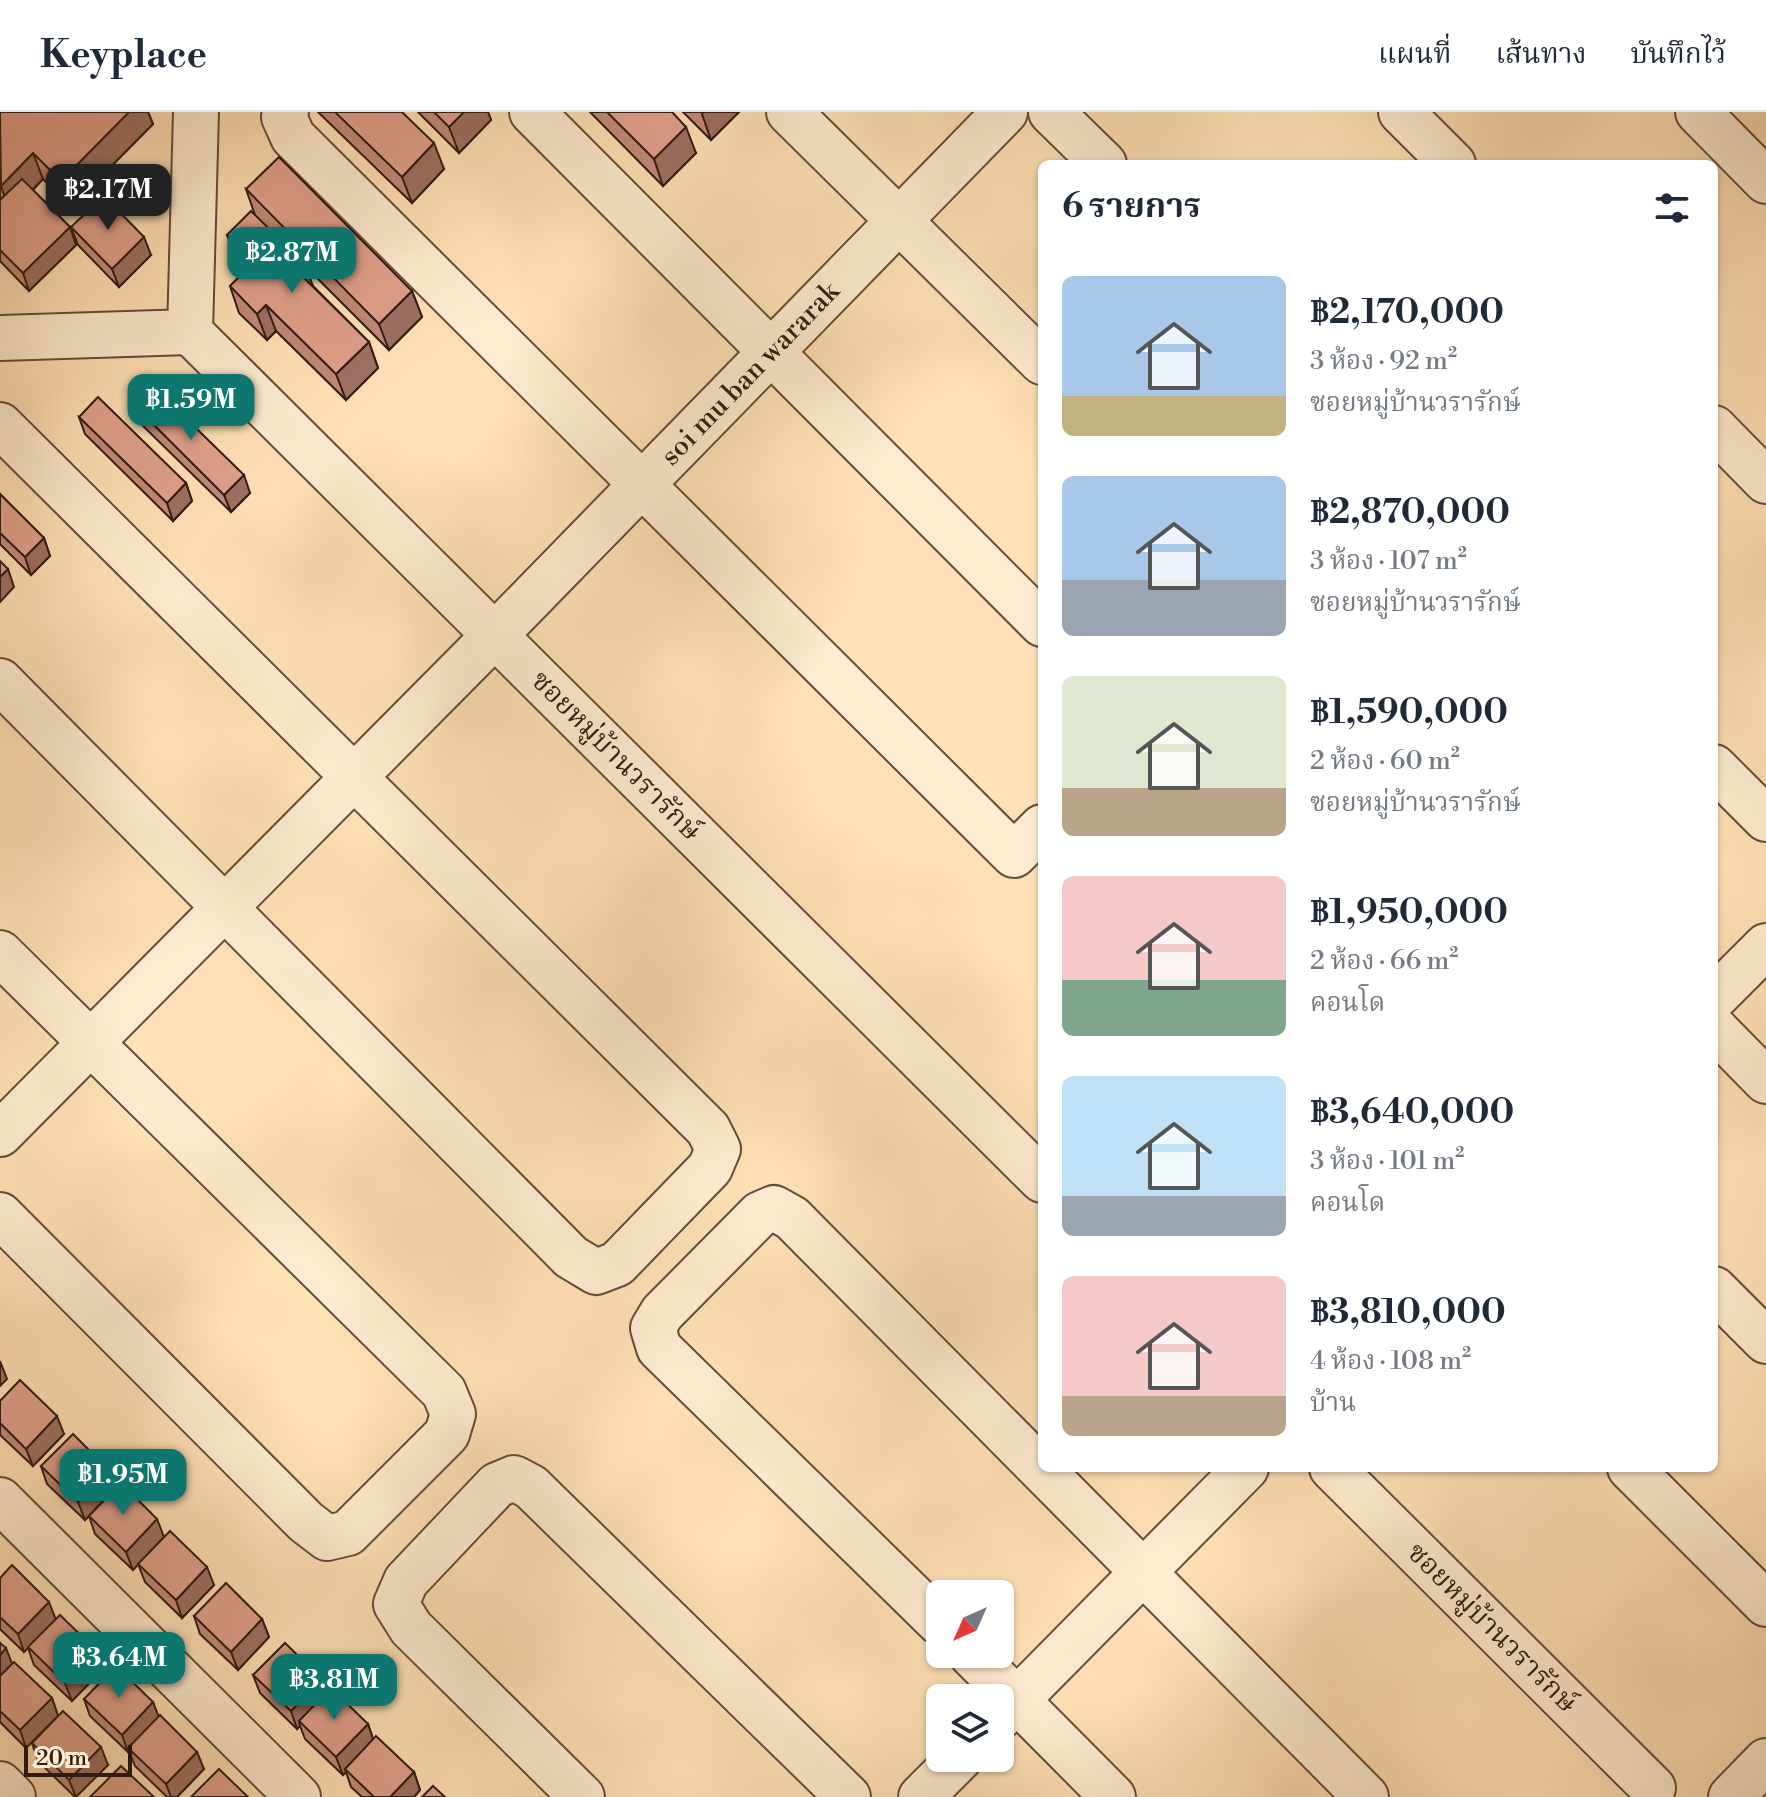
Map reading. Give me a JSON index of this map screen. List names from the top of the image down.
{
  "streets": {
    "street": ["soi mu ban wararak", "ซอยหมู่บ้านวรารักษ์"]
  },
  "crossings": [
    ["soi mu ban wararak", "ซอยหมู่บ้านวรารักษ์"]
  ],
  "scale_bar": "20 m",
  "north": "bottom left",
  "page": {
    "header": "Keyplace",
    "nav": ["แผนที่", "เส้นทาง", "บันทึกไว้"],
    "heading": "6 รายการ",
    "price": [
      "฿2.17M",
      "฿2.87M",
      "฿1.59M",
      "฿1.95M",
      "฿3.64M",
      "฿3.81M"
    ],
    "list": [
      {
        "name": "฿2,170,000",
        "note": "3 ห้อง · 92 m² · ซอยหมู่บ้านวรารักษ์"
      },
      {
        "name": "฿2,870,000",
        "note": "3 ห้อง · 107 m² · ซอยหมู่บ้านวรารักษ์"
      },
      {
        "name": "฿1,590,000",
        "note": "2 ห้อง · 60 m² · ซอยหมู่บ้านวรารักษ์"
      },
      {
        "name": "฿1,950,000",
        "note": "2 ห้อง · 66 m² · คอนโด"
      },
      {
        "name": "฿3,640,000",
        "note": "3 ห้อง · 101 m² · คอนโด"
      },
      {
        "name": "฿3,810,000",
        "note": "4 ห้อง · 108 m² · บ้าน"
      }
    ],
    "scale": "20 m"
  }
}
